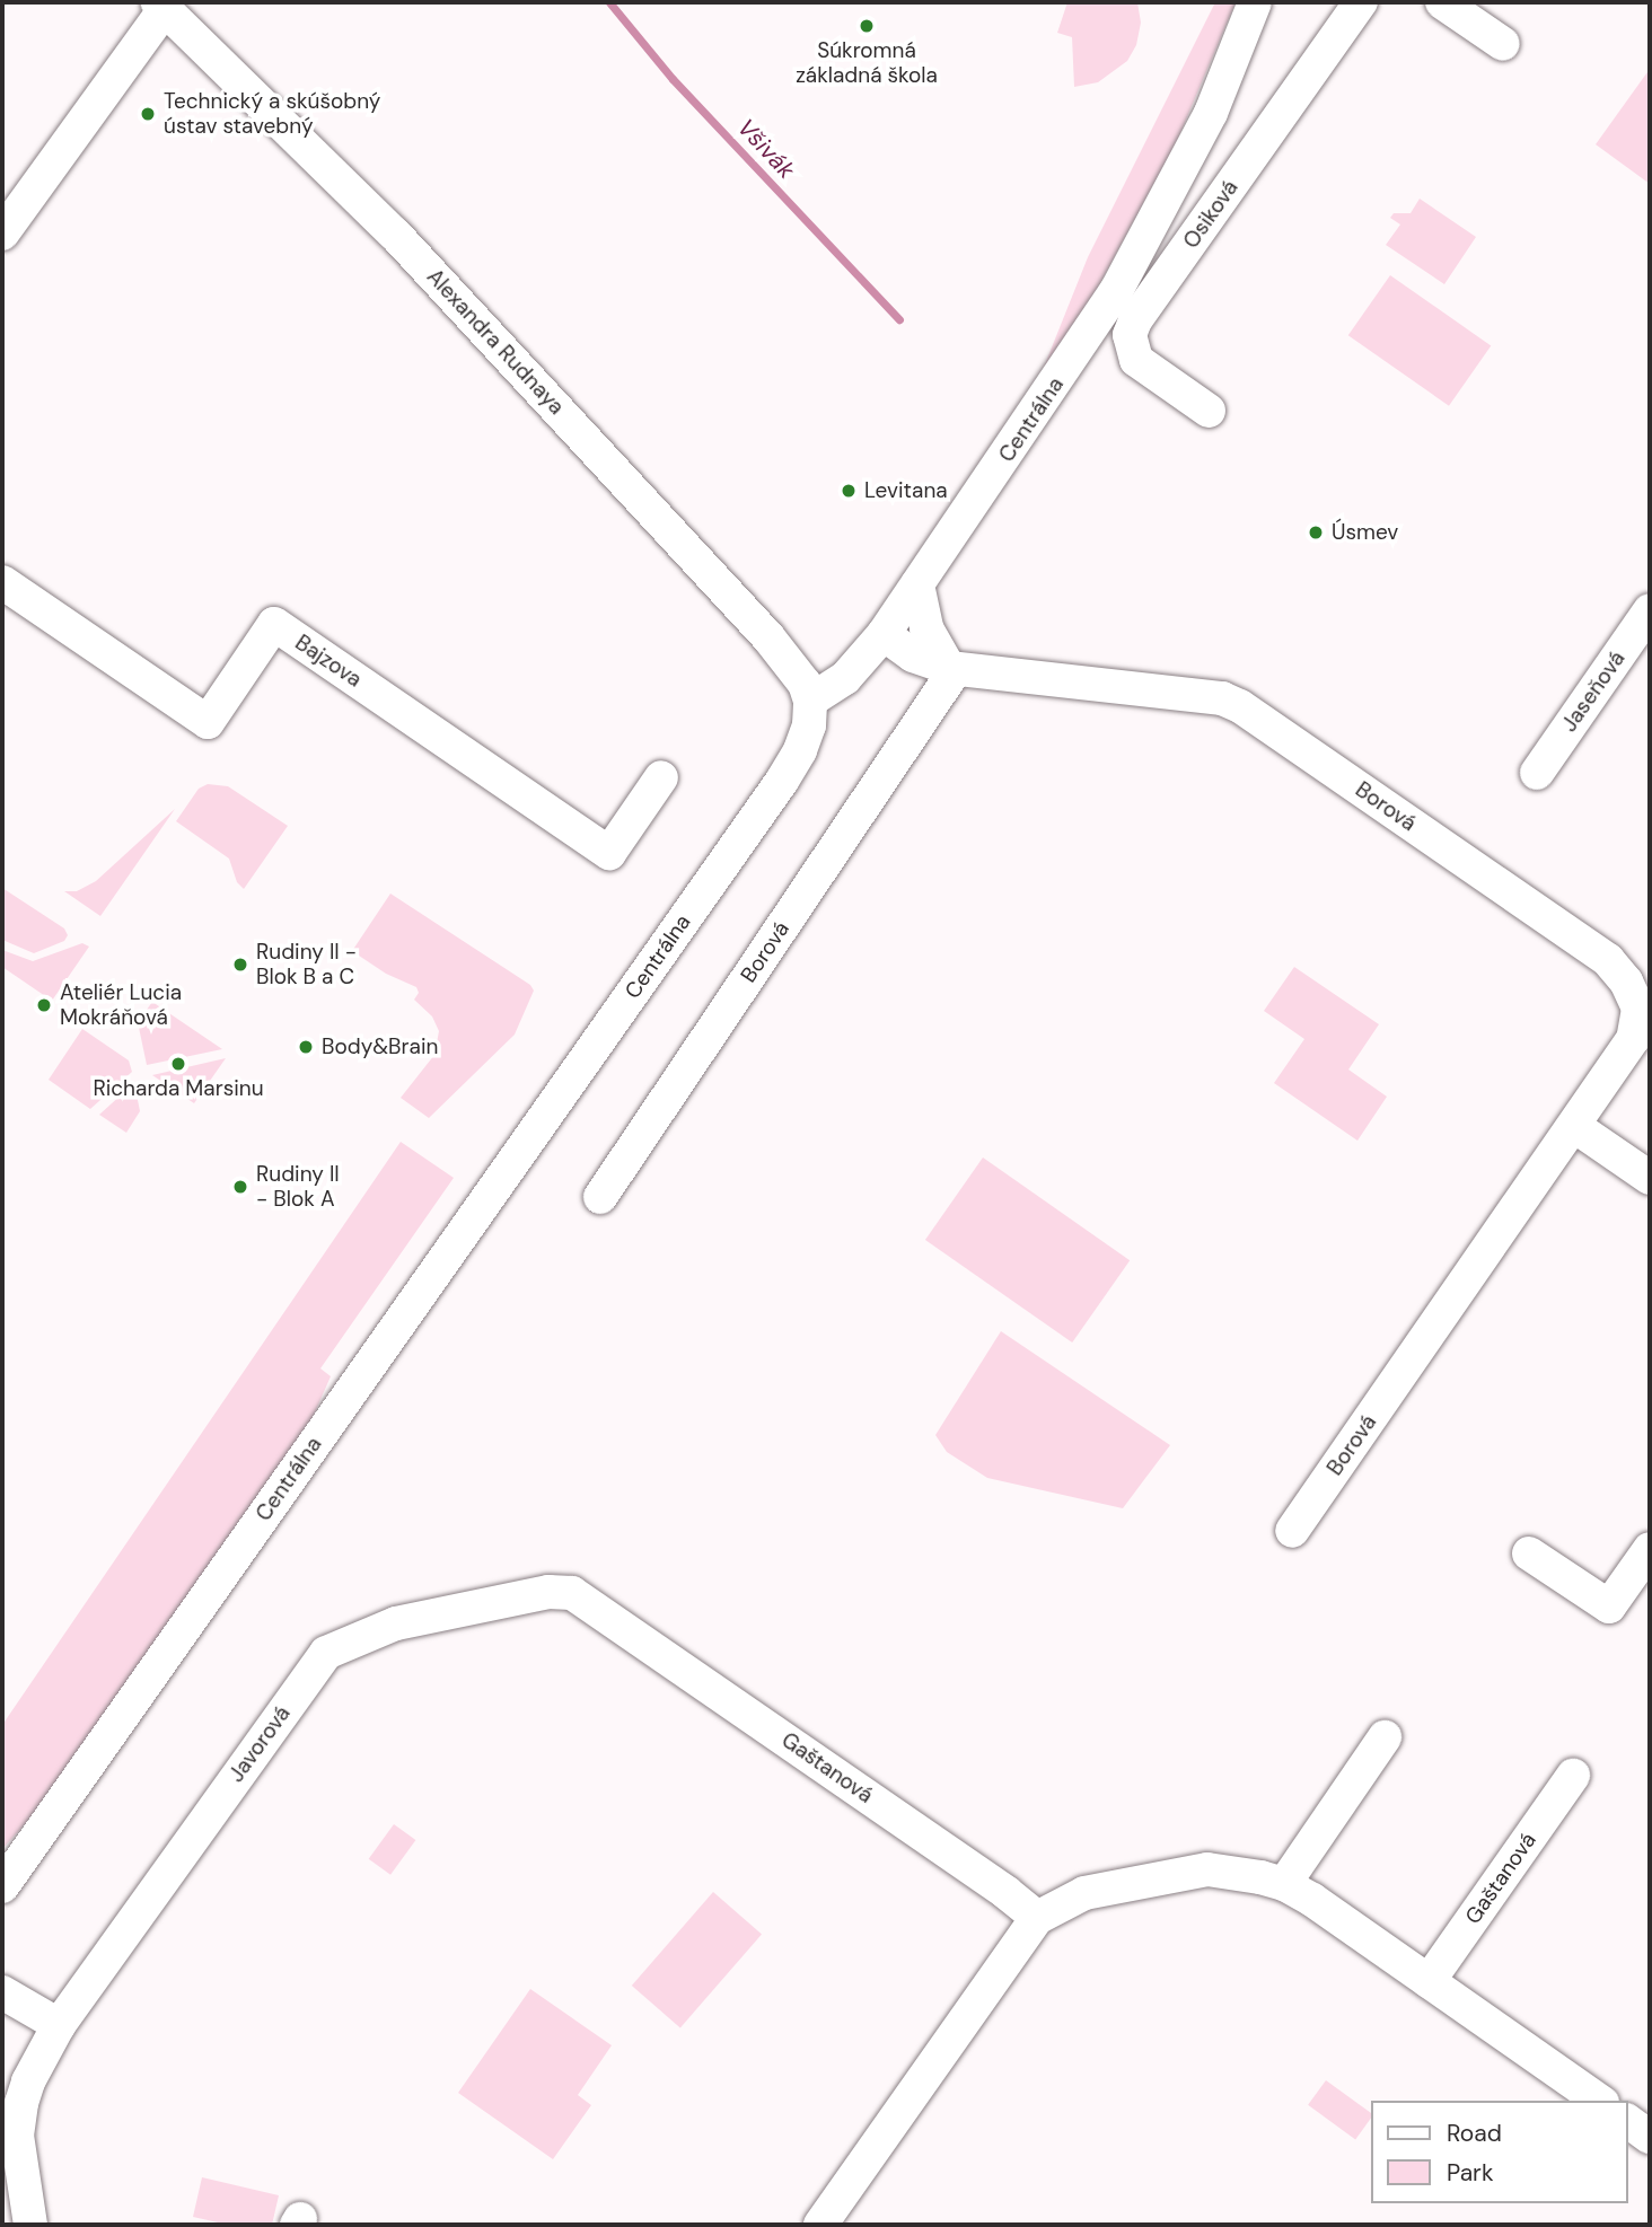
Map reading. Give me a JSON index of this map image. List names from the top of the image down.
{
  "streets": {
    "street": [
      "Osiková",
      "Alexandra Rudnaya",
      "Centrálna",
      "Bajzova",
      "Jaseňová",
      "Borová",
      "Javorová",
      "Gaštanová"
    ]
  },
  "crossings": [
    ["Alexandra Rudnaya", "Centrálna"],
    ["Centrálna", "Borová"],
    ["Javorová", "Gaštanová"]
  ],
  "water": ["Všivák"],
  "places": [
    "Súkromná základná škola",
    "Technický a skúšobný ústav stavebný",
    "Levitana",
    "Úsmev",
    "Rudiny II - Blok B a C",
    "Ateliér Lucia Mokráňová",
    "Body&Brain",
    "Richarda Marsinu",
    "Rudiny II - Blok A"
  ],
  "legend": ["Road", "Park"]
}
